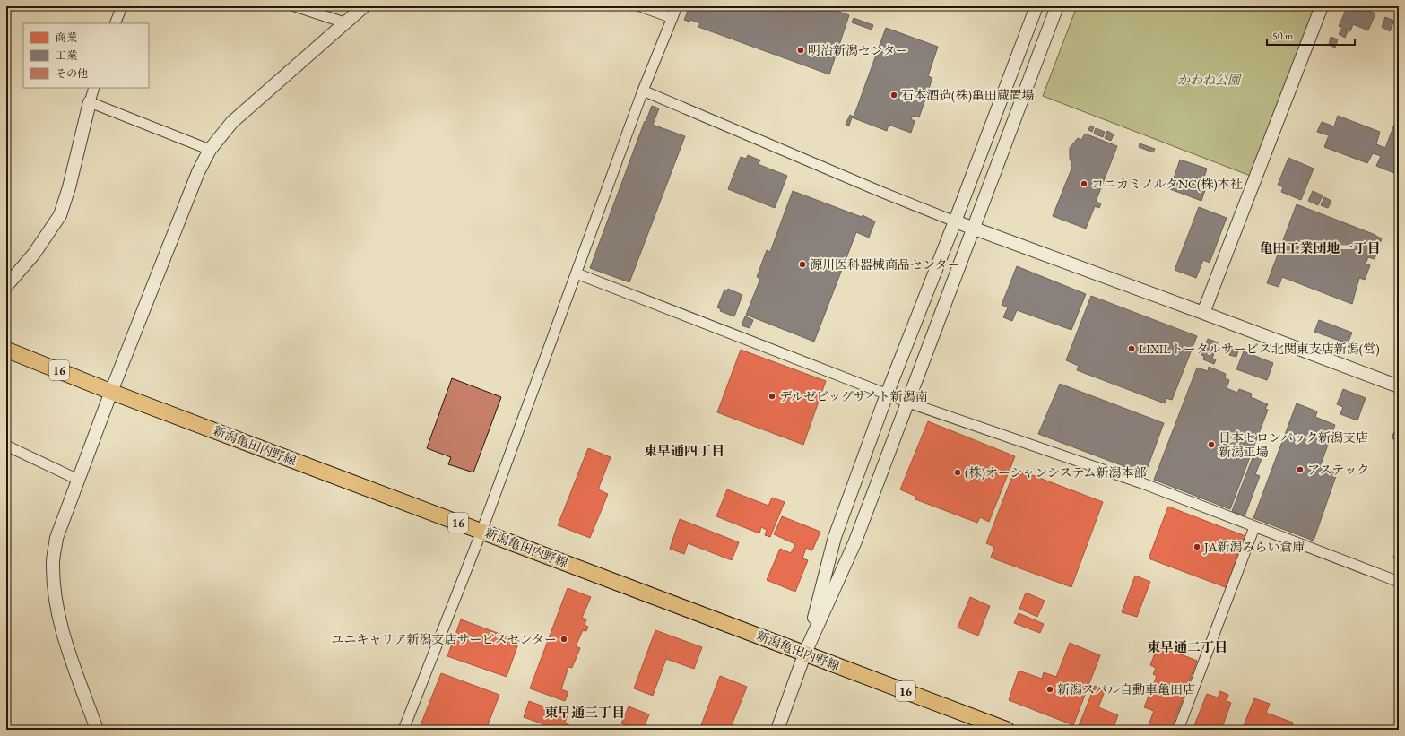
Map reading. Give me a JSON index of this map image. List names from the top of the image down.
{
  "streets": {
    "main road": ["16", "新潟亀田内野線"]
  },
  "districts": [
    "亀田工業団地一丁目",
    "東早通四丁目",
    "東早通二丁目",
    "東早通三丁目"
  ],
  "parks": ["かわね公園"],
  "places": [
    "明治新潟センター",
    "石本酒造(株)亀田蔵置場",
    "コニカミノルタNC(株)本社",
    "源川医科器械商品センター",
    "LIXILトータルサービス北関東支店新潟(営)",
    "デルゼビッグサイト新潟南",
    "日本セロンパック新潟支店 新潟工場",
    "アステック",
    "(株)オーシャンシステム新潟本部",
    "JA新潟みらい倉庫",
    "ユニキャリア新潟支店サービスセンター",
    "新潟スバル自動車亀田店"
  ],
  "legend": ["商業", "工業", "その他"],
  "scale_bar": "50 m"
}
